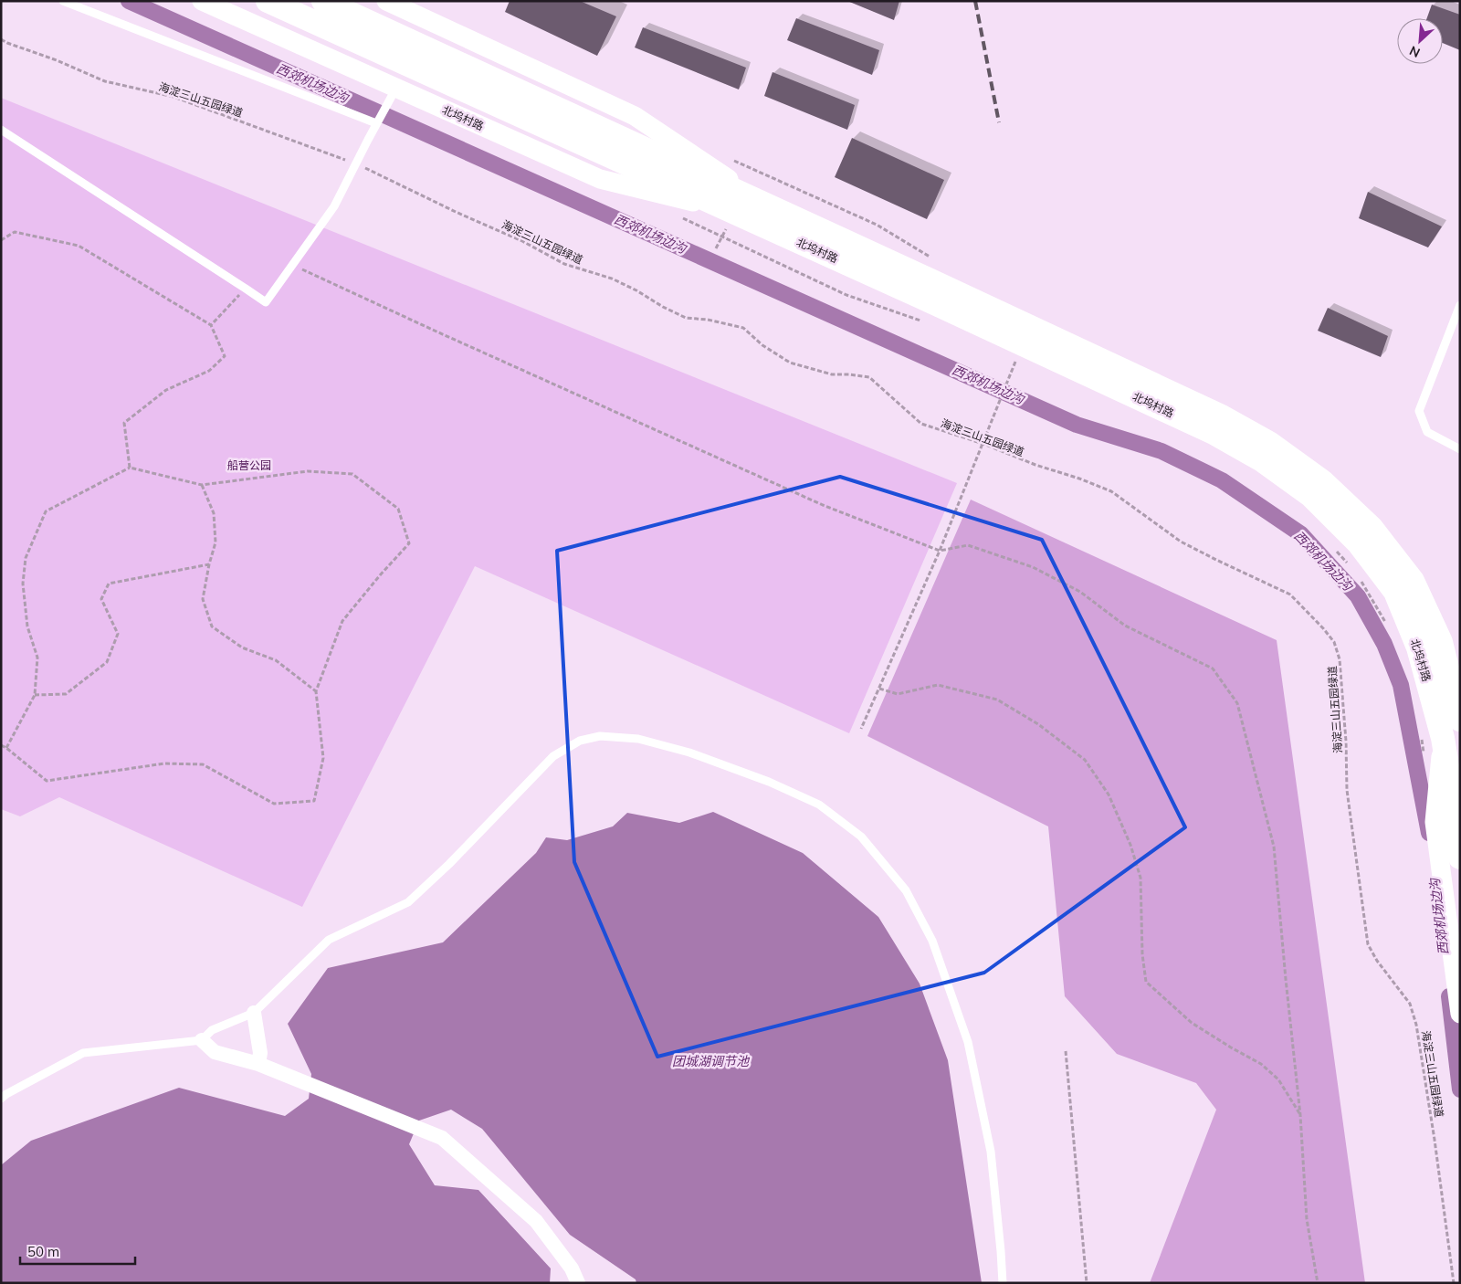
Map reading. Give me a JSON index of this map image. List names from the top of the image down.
{
  "streets": {
    "main road": ["北坞村路"],
    "path": ["海淀三山五园绿道"]
  },
  "water": ["西郊机场边沟", "团城湖调节池"],
  "parks": ["船营公园"],
  "scale_bar": "50 m",
  "north": "bottom left"
}
